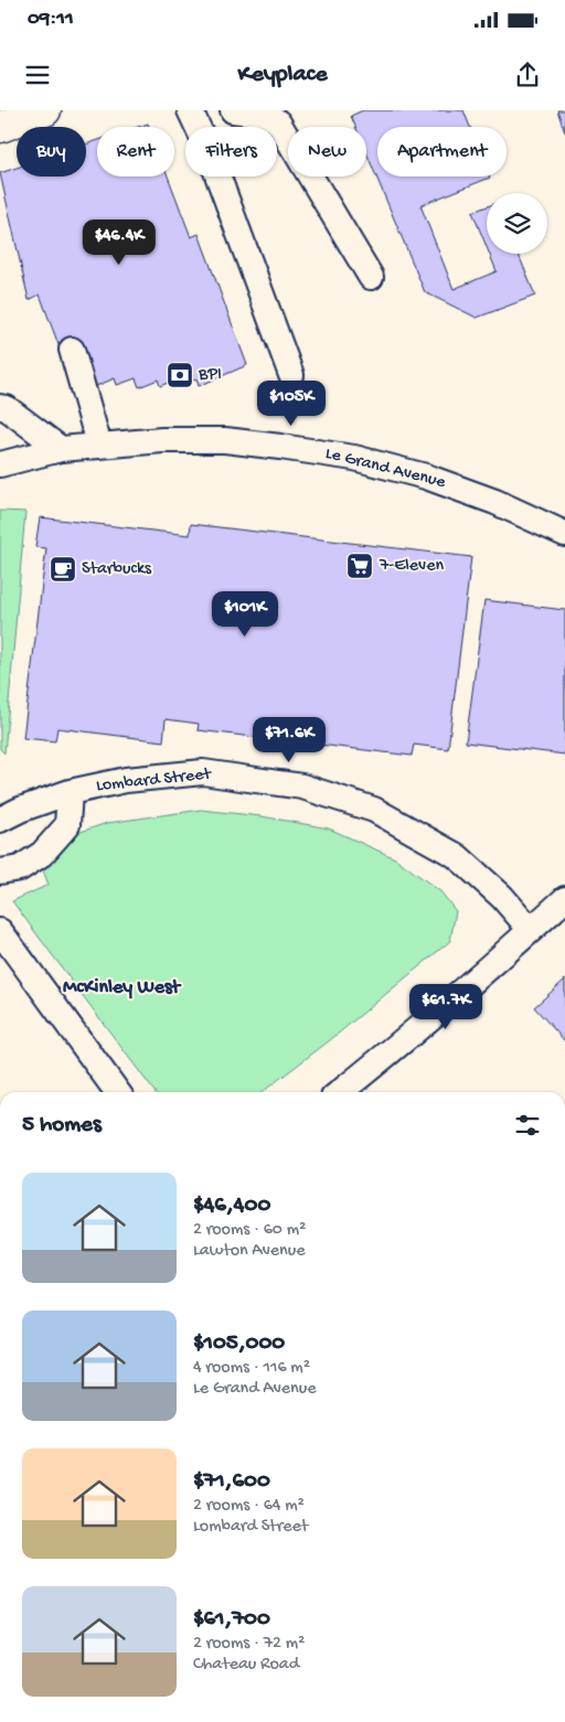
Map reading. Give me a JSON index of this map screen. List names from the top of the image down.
{
  "streets": {
    "street": ["Le Grand Avenue", "Lombard Street"]
  },
  "districts": ["McKinley West"],
  "places": {
    "bank": ["BPI"],
    "supermarket": ["7-Eleven"],
    "cafe": ["Starbucks"]
  },
  "page": {
    "status": "09:11",
    "header": "Keyplace",
    "chip": [
      "Buy",
      "Rent",
      "Filters",
      "New",
      "Apartment"
    ],
    "price": [
      "$46.4K",
      "$105K",
      "$101K",
      "$71.6K",
      "$61.7K"
    ],
    "heading": "5 homes",
    "list": [
      {
        "name": "$46,400",
        "note": "2 rooms · 60 m² · Lawton Avenue"
      },
      {
        "name": "$105,000",
        "note": "4 rooms · 116 m² · Le Grand Avenue"
      },
      {
        "name": "$71,600",
        "note": "2 rooms · 64 m² · Lombard Street"
      },
      {
        "name": "$61,700",
        "note": "2 rooms · 72 m² · Chateau Road"
      }
    ]
  }
}
